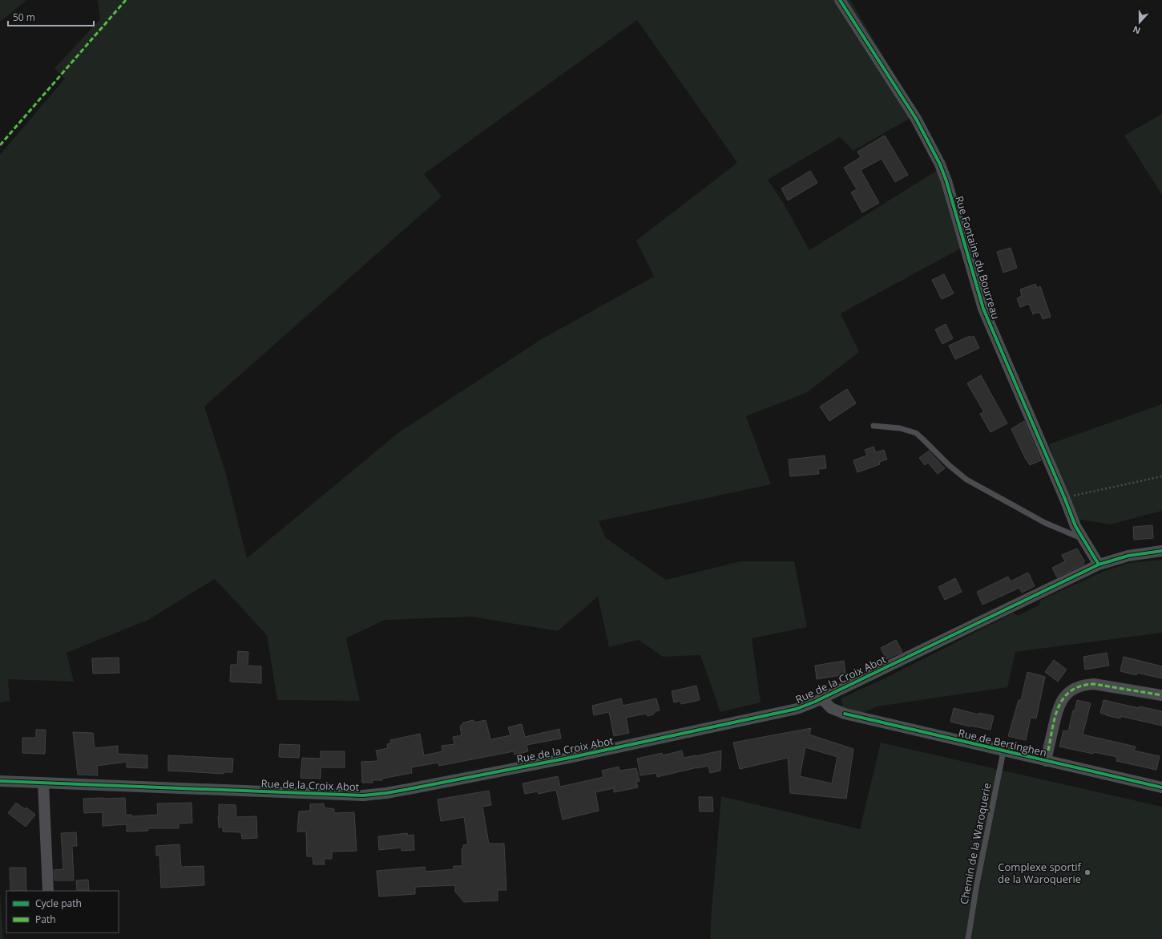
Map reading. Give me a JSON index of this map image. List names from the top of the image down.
{
  "streets": {
    "street": ["Rue Fontaine du Bourreau", "Rue de la Croix Abot", "Rue de Bertinghen"],
    "lane": ["Chemin de la Waroquerie"]
  },
  "crossings": [
    ["Rue Fontaine du Bourreau", "Rue de la Croix Abot"],
    ["Rue de la Croix Abot", "Rue de Bertinghen"],
    ["Rue de Bertinghen", "Chemin de la Waroquerie"]
  ],
  "places": ["Complexe sportif de la Waroquerie"],
  "legend": ["Cycle path", "Path"],
  "scale_bar": "50 m",
  "north": "bottom"
}
